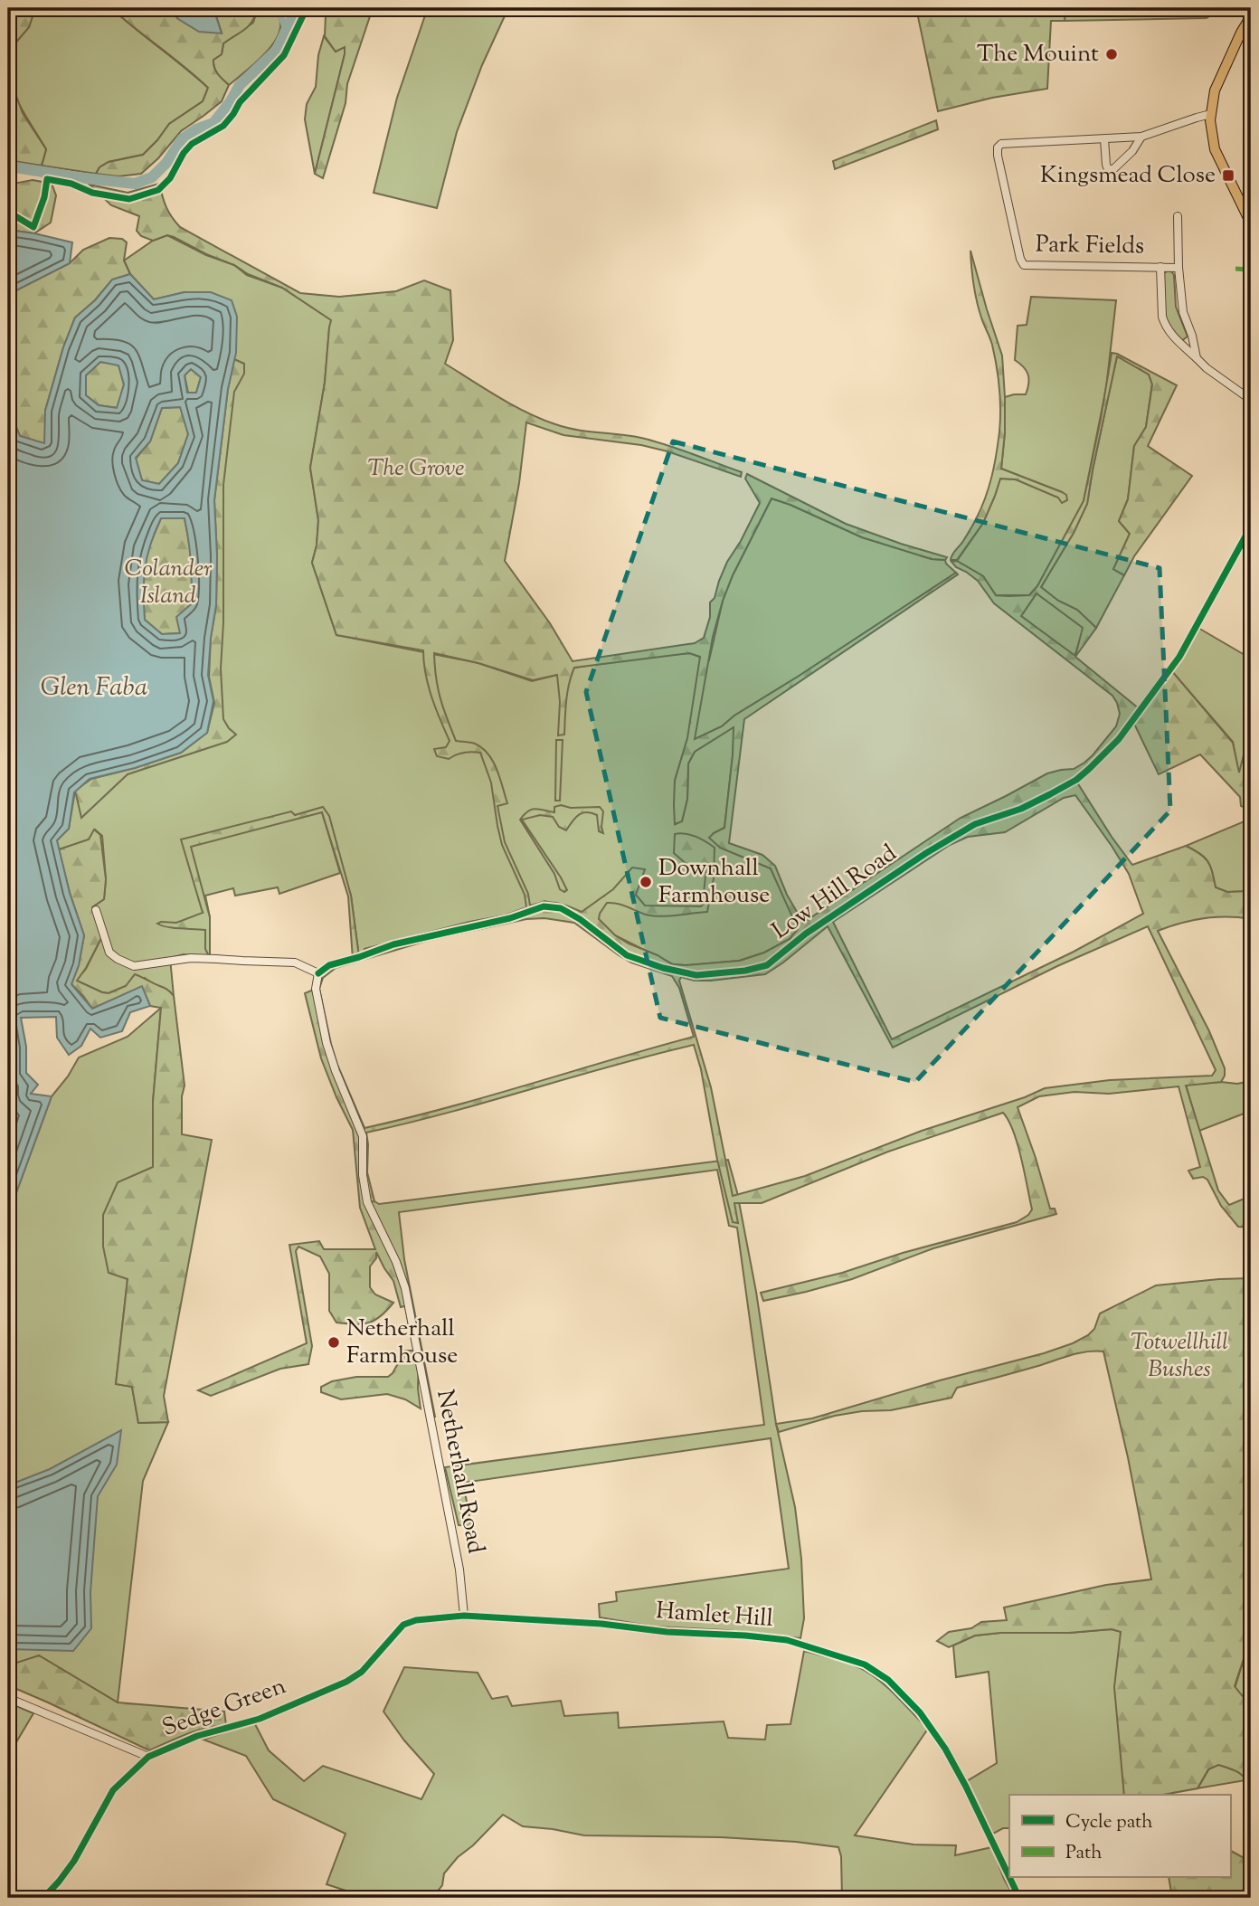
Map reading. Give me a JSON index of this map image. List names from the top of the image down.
{
  "streets": {
    "street": [
      "Park Fields",
      "Low Hill Road",
      "Netherhall Road",
      "Hamlet Hill",
      "Sedge Green"
    ]
  },
  "crossings": [
    ["Low Hill Road", "Netherhall Road"],
    ["Netherhall Road", "Hamlet Hill"],
    ["Netherhall Road", "Sedge Green"],
    ["Hamlet Hill", "Sedge Green"]
  ],
  "water": ["Glen Faba"],
  "parks": ["The Grove", "Colander Island", "Totwellhill Bushes"],
  "places": {
    "other": ["The Mouint", "Downhall Farmhouse", "Netherhall Farmhouse"],
    "transit": ["Kingsmead Close"]
  },
  "legend": ["Cycle path", "Path"]
}
